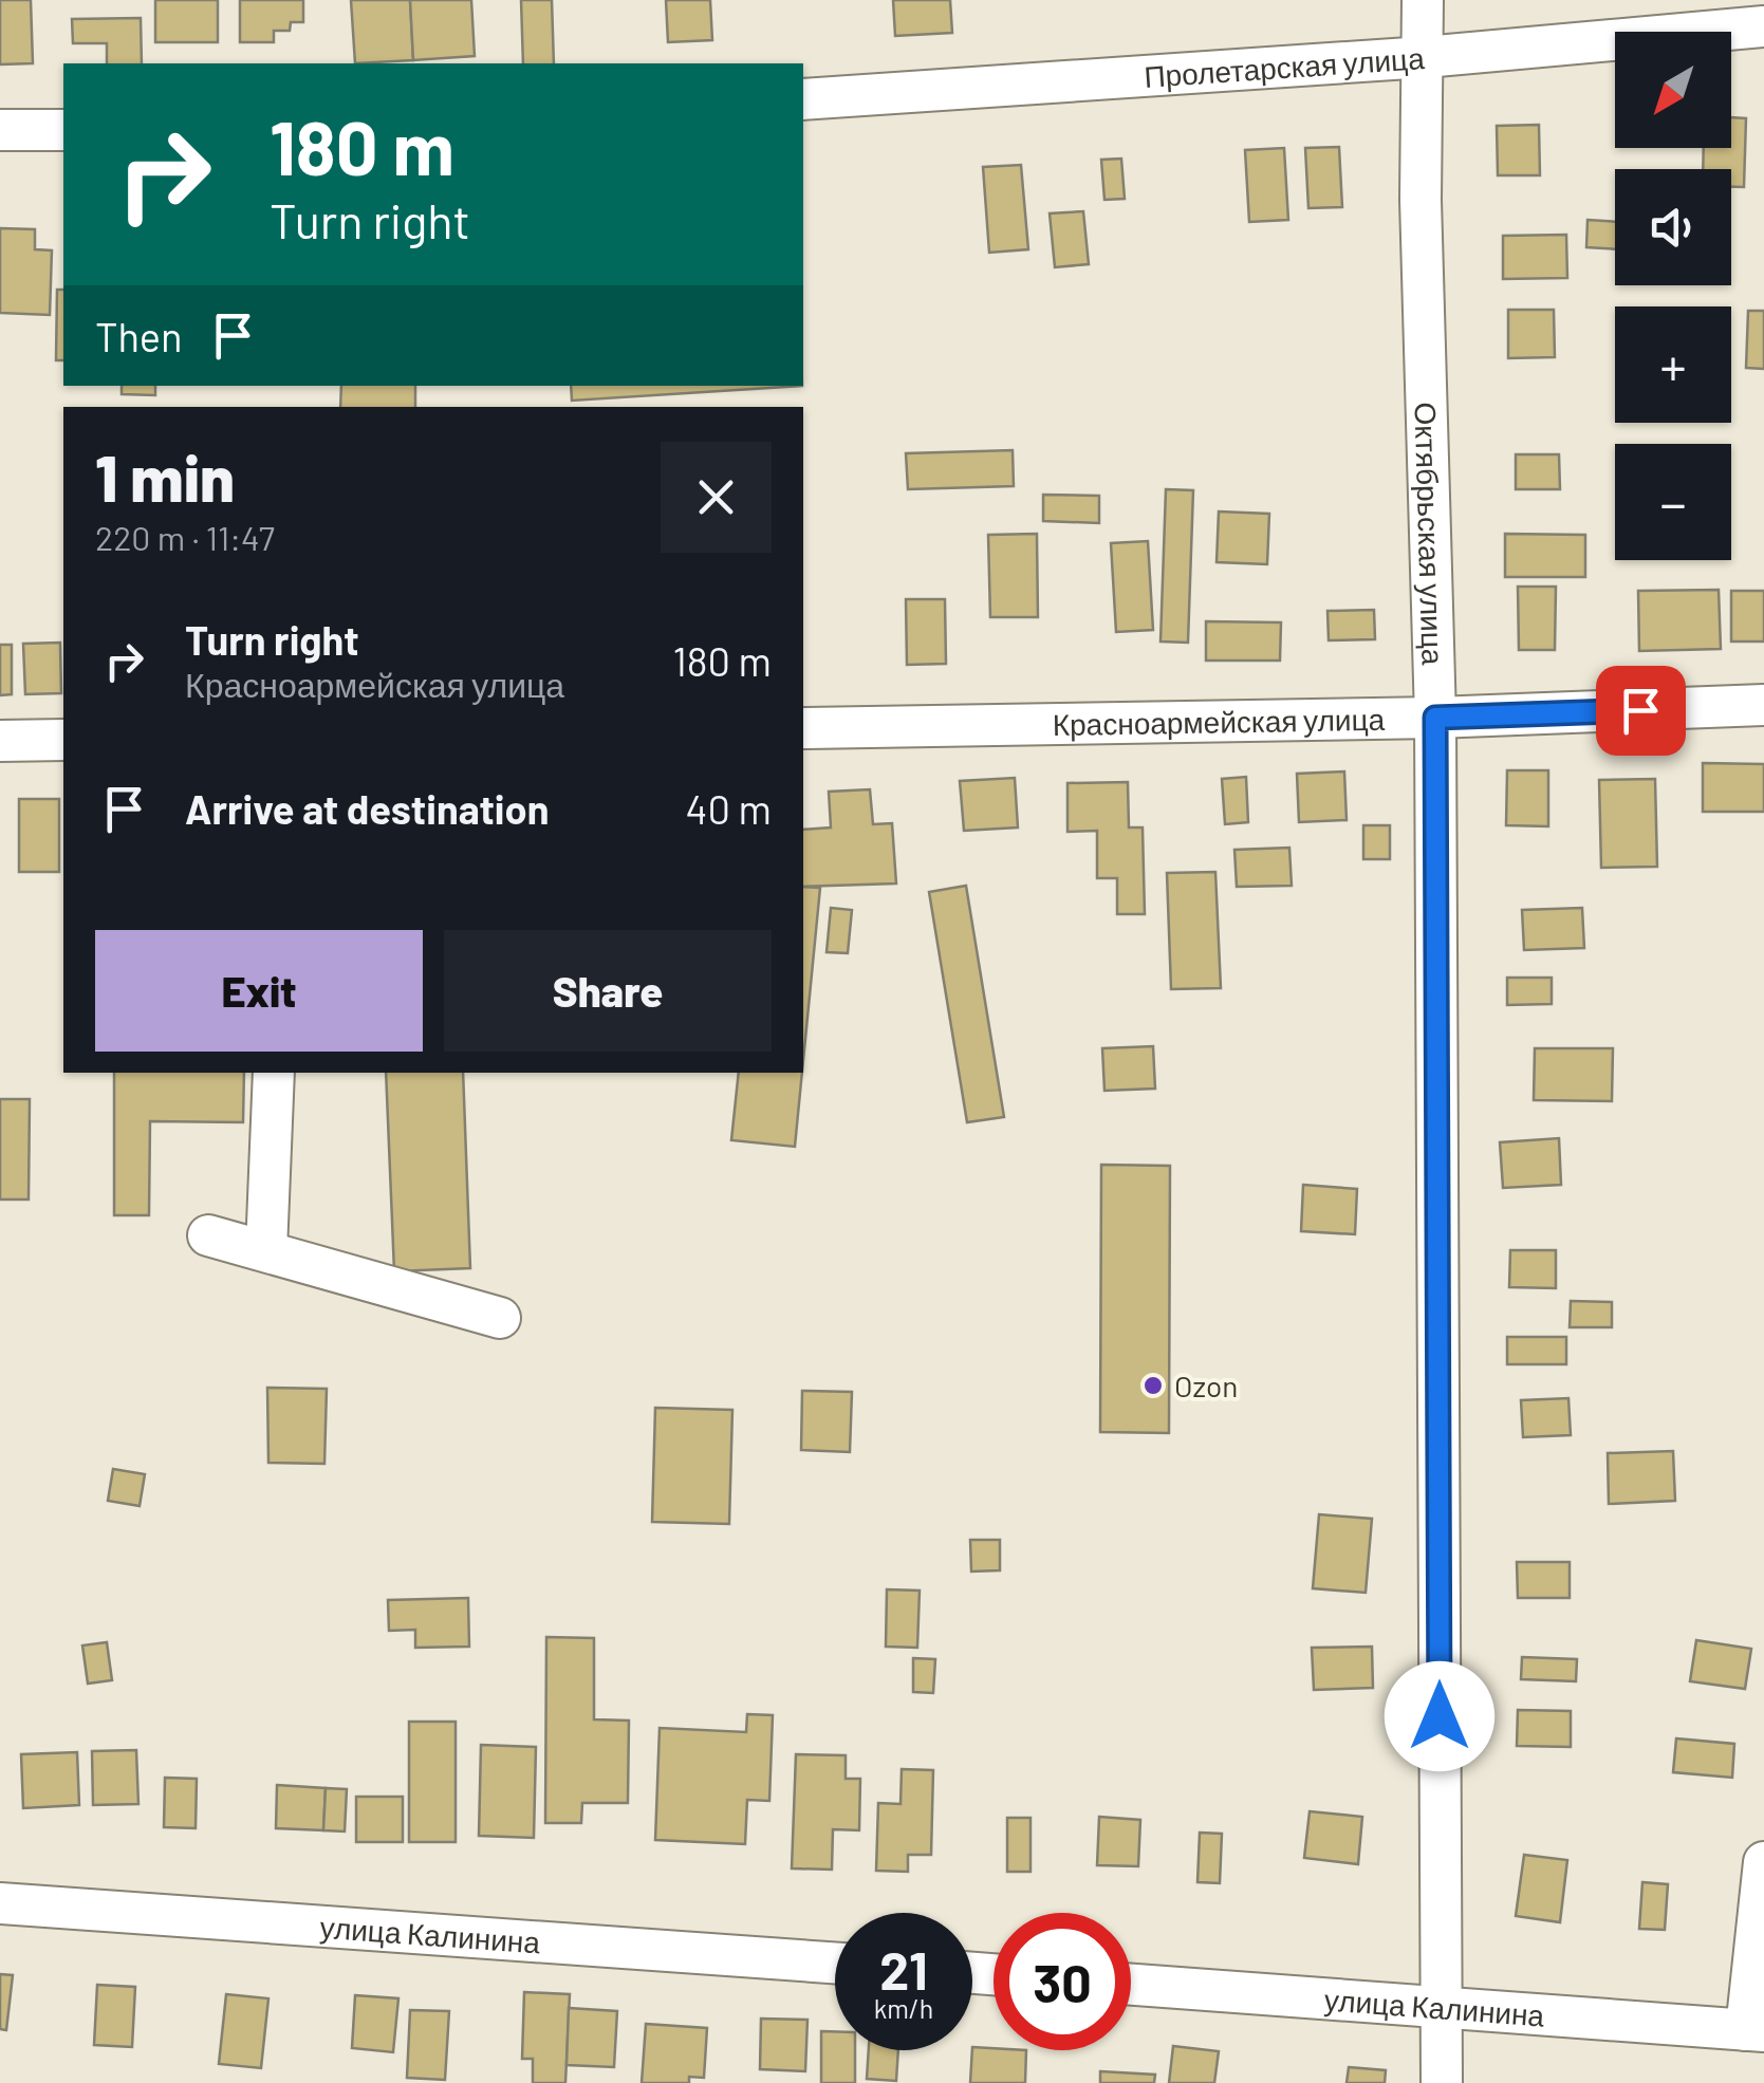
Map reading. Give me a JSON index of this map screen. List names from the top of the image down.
{
  "streets": {
    "street": [
      "Пролетарская улица",
      "Октябрьская улица",
      "Красноармейская улица",
      "улица Калинина"
    ]
  },
  "crossings": [
    ["Пролетарская улица", "Октябрьская улица"],
    ["Октябрьская улица", "Красноармейская улица"],
    ["Октябрьская улица", "улица Калинина"]
  ],
  "places": ["Ozon"],
  "north": "bottom left",
  "page": {
    "map_buttons": ["+", "−"],
    "turn": ["180 m", "Turn right"],
    "then": "Then",
    "heading": ["1 min", "220 m · 11:47"],
    "list": [
      {
        "name": "Turn right",
        "note": "Красноармейская улица",
        "value": "180 m"
      },
      {
        "name": "Arrive at destination",
        "value": "40 m"
      }
    ],
    "buttons": ["Exit", "Share"],
    "speed": "21 km/h",
    "limit": "30"
  }
}
